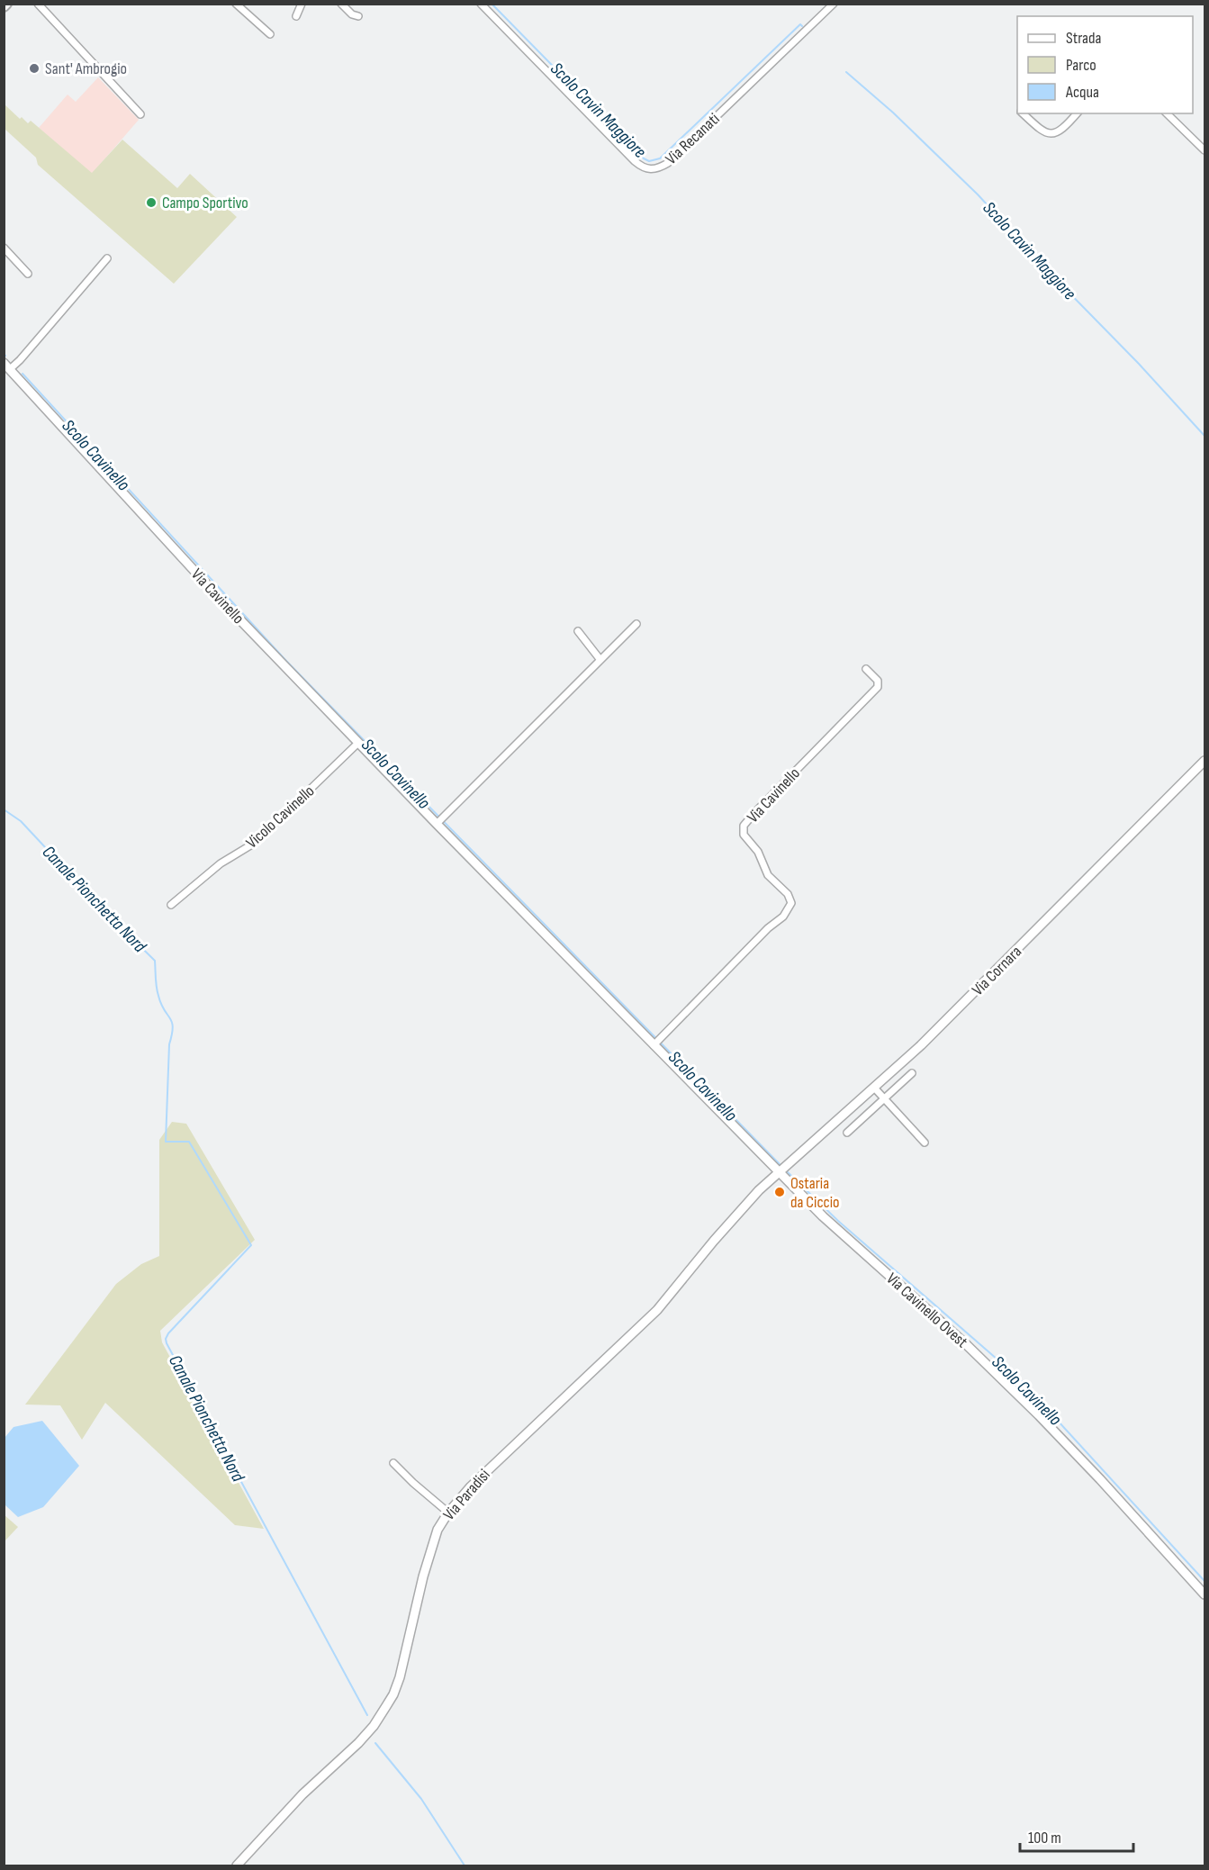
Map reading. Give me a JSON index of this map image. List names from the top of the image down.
{
  "streets": {
    "street": [
      "Via Recanati",
      "Via Cavinello",
      "Vicolo Cavinello",
      "Via Cornara",
      "Via Cavinello Ovest",
      "Via Paradisi"
    ]
  },
  "crossings": [
    ["Via Cavinello", "Vicolo Cavinello"],
    ["Via Cavinello", "Via Cornara"],
    ["Via Cavinello", "Via Cavinello Ovest"],
    ["Via Cavinello", "Via Paradisi"],
    ["Via Cornara", "Via Cavinello Ovest"],
    ["Via Cornara", "Via Paradisi"],
    ["Via Cavinello Ovest", "Via Paradisi"]
  ],
  "water": ["Scolo Cavin Maggiore", "Scolo Cavinello", "Canale Pionchetta Nord"],
  "places": ["Sant' Ambrogio", "Campo Sportivo", "Ostaria da Ciccio"],
  "legend": ["Strada", "Parco", "Acqua"],
  "scale_bar": "100 m"
}
